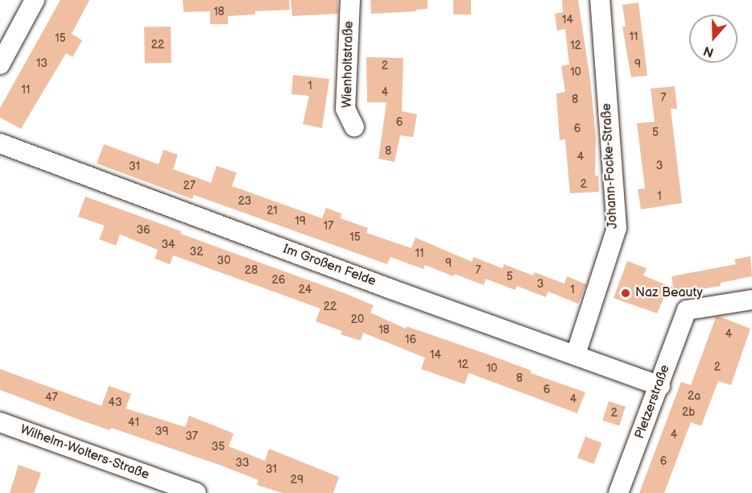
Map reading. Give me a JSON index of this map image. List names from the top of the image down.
{
  "streets": {
    "street": [
      "Wienholtstraße",
      "Johann-Focke-Straße",
      "Im Großen Felde",
      "Pletzerstraße",
      "Wilhelm-Wolters-Straße"
    ]
  },
  "crossings": [
    ["Johann-Focke-Straße", "Im Großen Felde"],
    ["Im Großen Felde", "Pletzerstraße"]
  ],
  "places": ["Naz Beauty"],
  "house_numbers": [
    "18",
    "14",
    "11",
    "15",
    "22",
    "12",
    "13",
    "9",
    "2",
    "10",
    "1",
    "11",
    "4",
    "7",
    "8",
    "6",
    "6",
    "5",
    "8",
    "4",
    "3",
    "31",
    "2",
    "27",
    "1",
    "23",
    "21",
    "19",
    "17",
    "36",
    "15",
    "34",
    "32",
    "11",
    "30",
    "9",
    "28",
    "7",
    "5",
    "26",
    "3",
    "24",
    "1",
    "22",
    "20",
    "18",
    "4",
    "16",
    "14",
    "12",
    "2",
    "10",
    "8",
    "6",
    "2a",
    "47",
    "4",
    "43",
    "2b",
    "2",
    "41",
    "39",
    "4",
    "37",
    "35",
    "6",
    "33",
    "31",
    "29"
  ],
  "north": "bottom"
}
